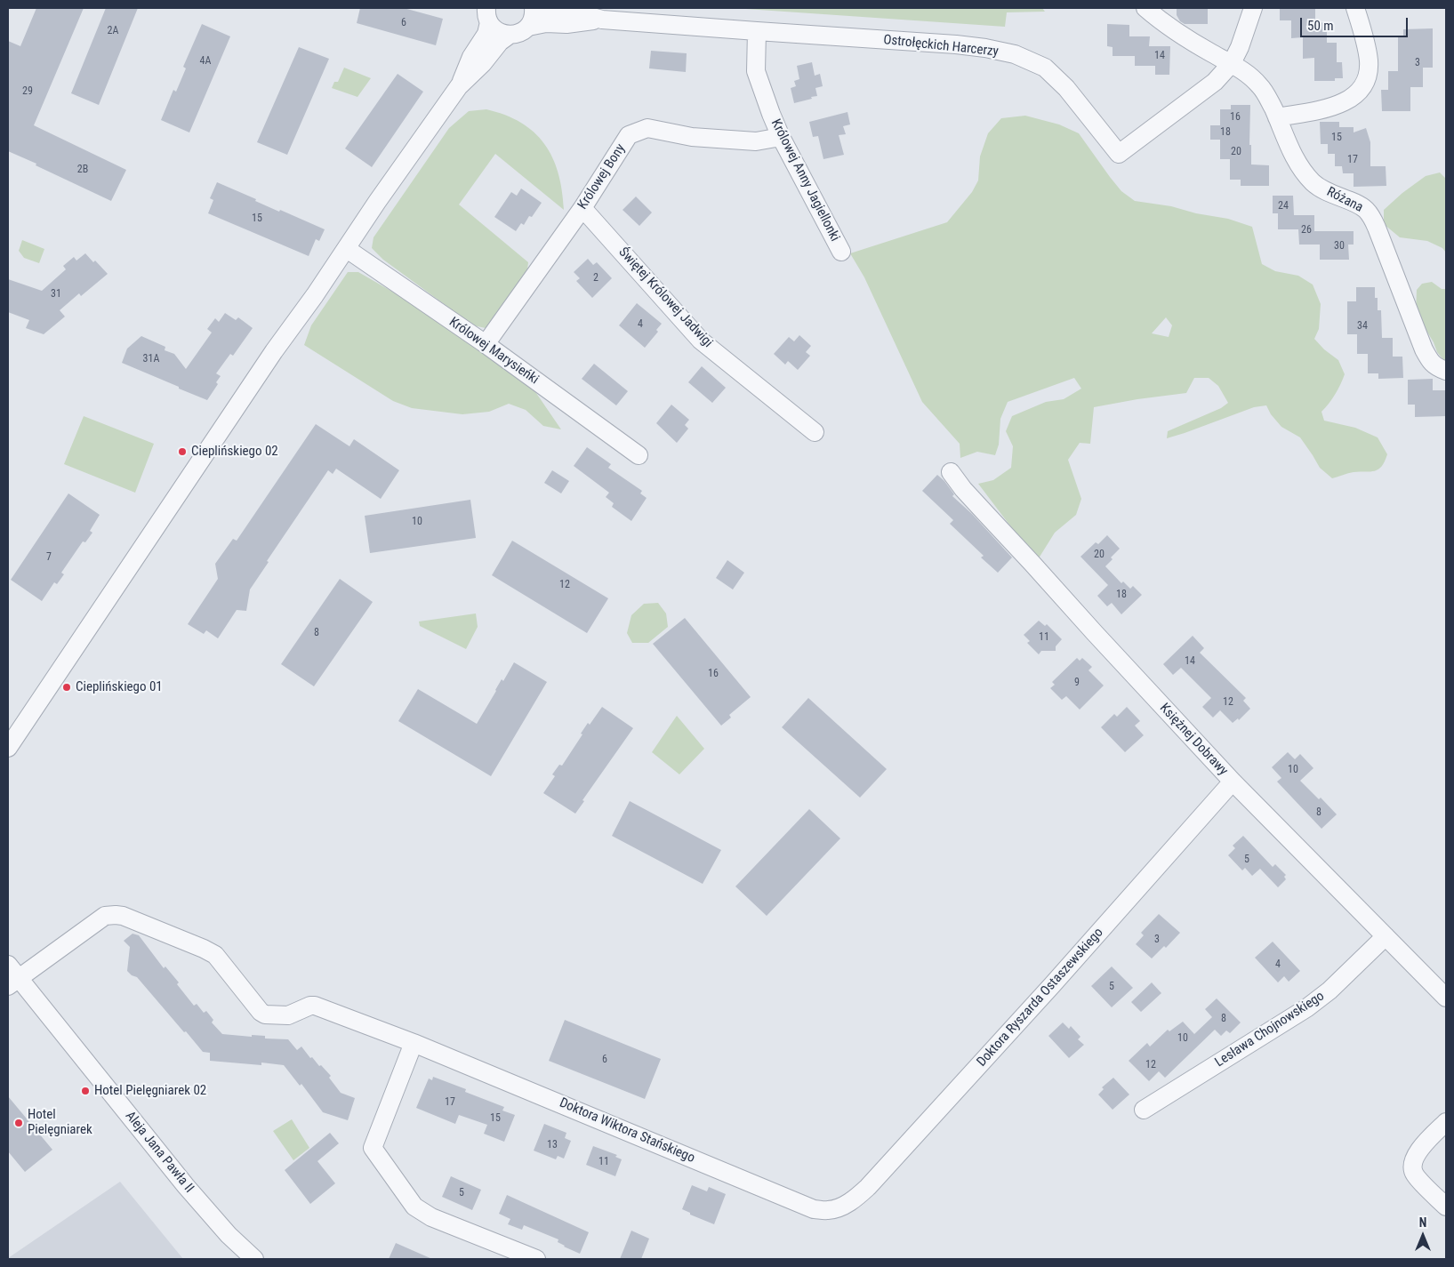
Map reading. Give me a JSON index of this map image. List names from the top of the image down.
{
  "streets": {
    "street": [
      "Ostrołęckich Harcerzy",
      "Królowej Bony",
      "Królowej Anny Jagiellonki",
      "Różana",
      "Świętej Królowej Jadwigi",
      "Królowej Marysieńki",
      "Księżnej Dobrawy",
      "Doktora Ryszarda Ostaszewskiego",
      "Lesława Chojnowskiego",
      "Doktora Wiktora Stańskiego",
      "Aleja Jana Pawła II"
    ]
  },
  "crossings": [
    ["Ostrołęckich Harcerzy", "Królowej Anny Jagiellonki"],
    ["Ostrołęckich Harcerzy", "Różana"],
    ["Królowej Bony", "Królowej Anny Jagiellonki"],
    ["Królowej Bony", "Świętej Królowej Jadwigi"],
    ["Królowej Bony", "Królowej Marysieńki"],
    ["Księżnej Dobrawy", "Doktora Ryszarda Ostaszewskiego"],
    ["Księżnej Dobrawy", "Lesława Chojnowskiego"],
    ["Doktora Ryszarda Ostaszewskiego", "Doktora Wiktora Stańskiego"],
    ["Doktora Wiktora Stańskiego", "Aleja Jana Pawła II"]
  ],
  "places": [
    "Cieplińskiego 02",
    "Cieplińskiego 01",
    "Hotel Pielęgniarek 02",
    "Hotel Pielęgniarek"
  ],
  "house_numbers": [
    "6",
    "2A",
    "14",
    "4A",
    "3",
    "29",
    "16",
    "18",
    "15",
    "20",
    "17",
    "2B",
    "24",
    "15",
    "26",
    "30",
    "2",
    "31",
    "4",
    "34",
    "31A",
    "10",
    "20",
    "7",
    "12",
    "18",
    "8",
    "11",
    "14",
    "16",
    "9",
    "12",
    "10",
    "8",
    "5",
    "3",
    "4",
    "5",
    "8",
    "10",
    "6",
    "12",
    "17",
    "15",
    "13",
    "11",
    "5"
  ],
  "scale_bar": "50 m",
  "north": "top"
}
